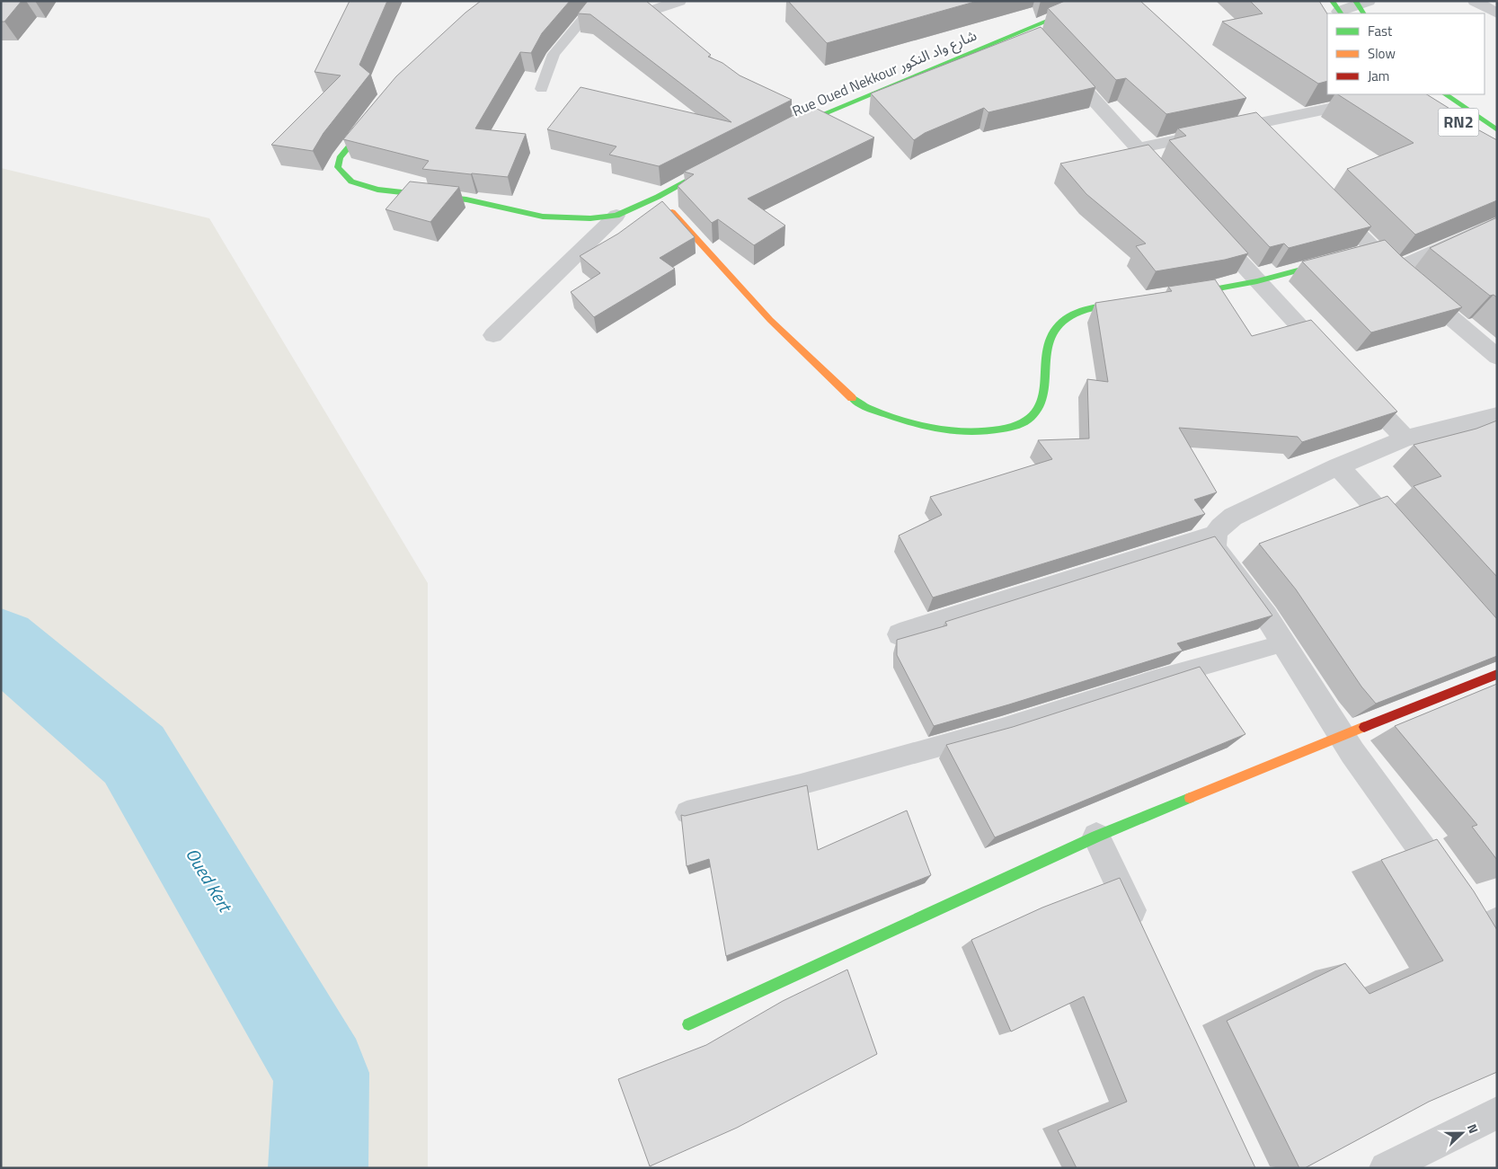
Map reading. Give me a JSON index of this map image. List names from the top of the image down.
{
  "streets": {
    "street": ["Rue Oued Nekkour شارع واد النکور", "RN2"]
  },
  "water": ["Oued Kert"],
  "legend": ["Fast", "Slow", "Jam"],
  "north": "right"
}
